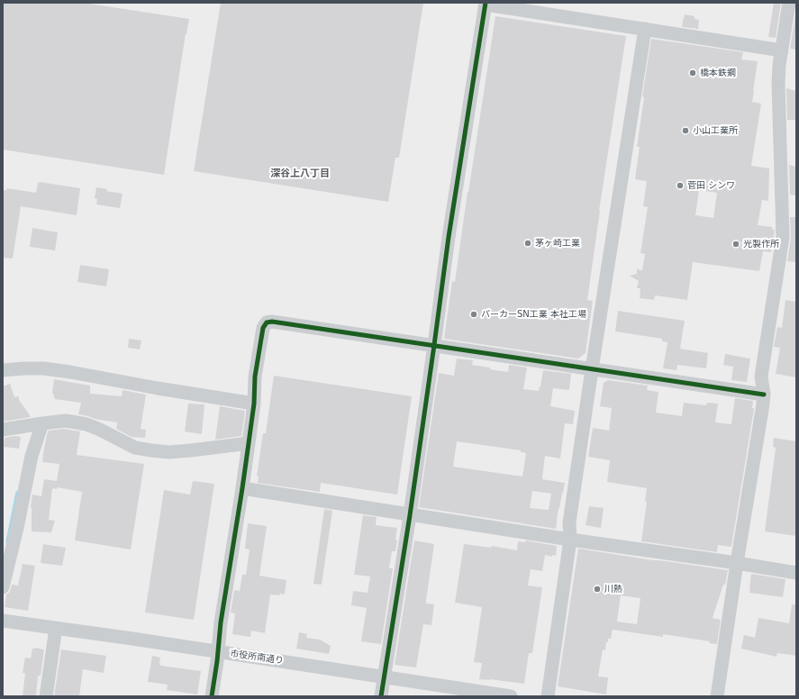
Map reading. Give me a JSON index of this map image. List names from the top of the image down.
{
  "streets": {
    "street": ["市役所南通り"]
  },
  "districts": ["深谷上八丁目"],
  "places": [
    "橋本鉄鋼",
    "小山工業所",
    "菅田 シンワ",
    "茅ヶ崎工業",
    "光製作所",
    "パーカーSN工業 本社工場",
    "川熱"
  ]
}
